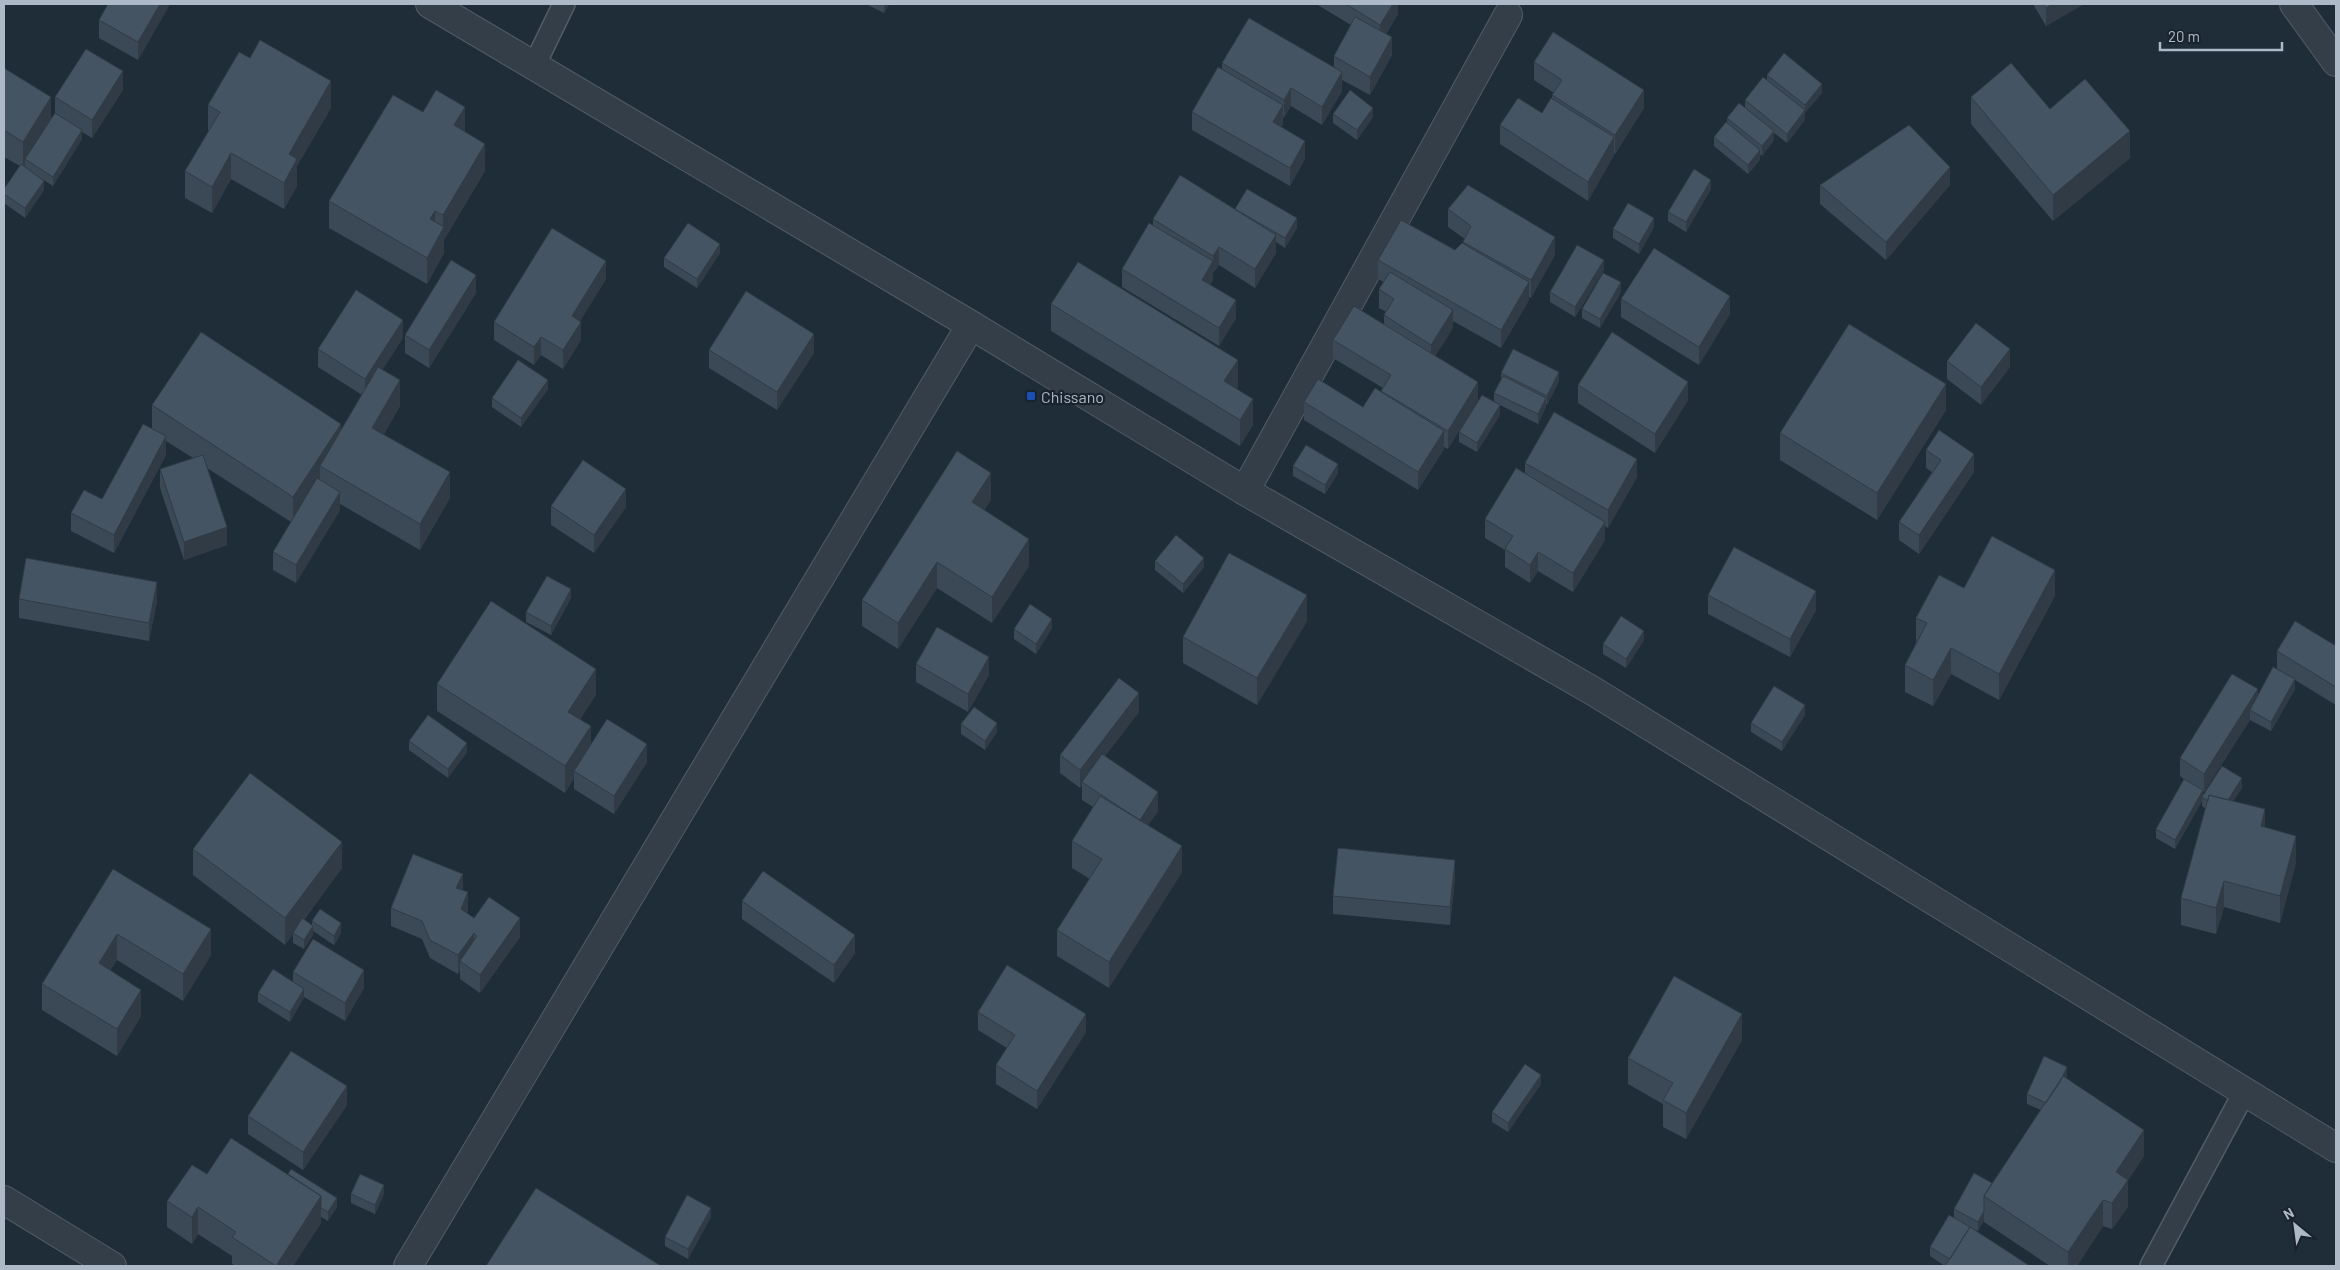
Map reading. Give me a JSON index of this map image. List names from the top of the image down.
{
  "places": {
    "transit": ["Chissano"]
  },
  "scale_bar": "20 m",
  "north": "top left"
}
